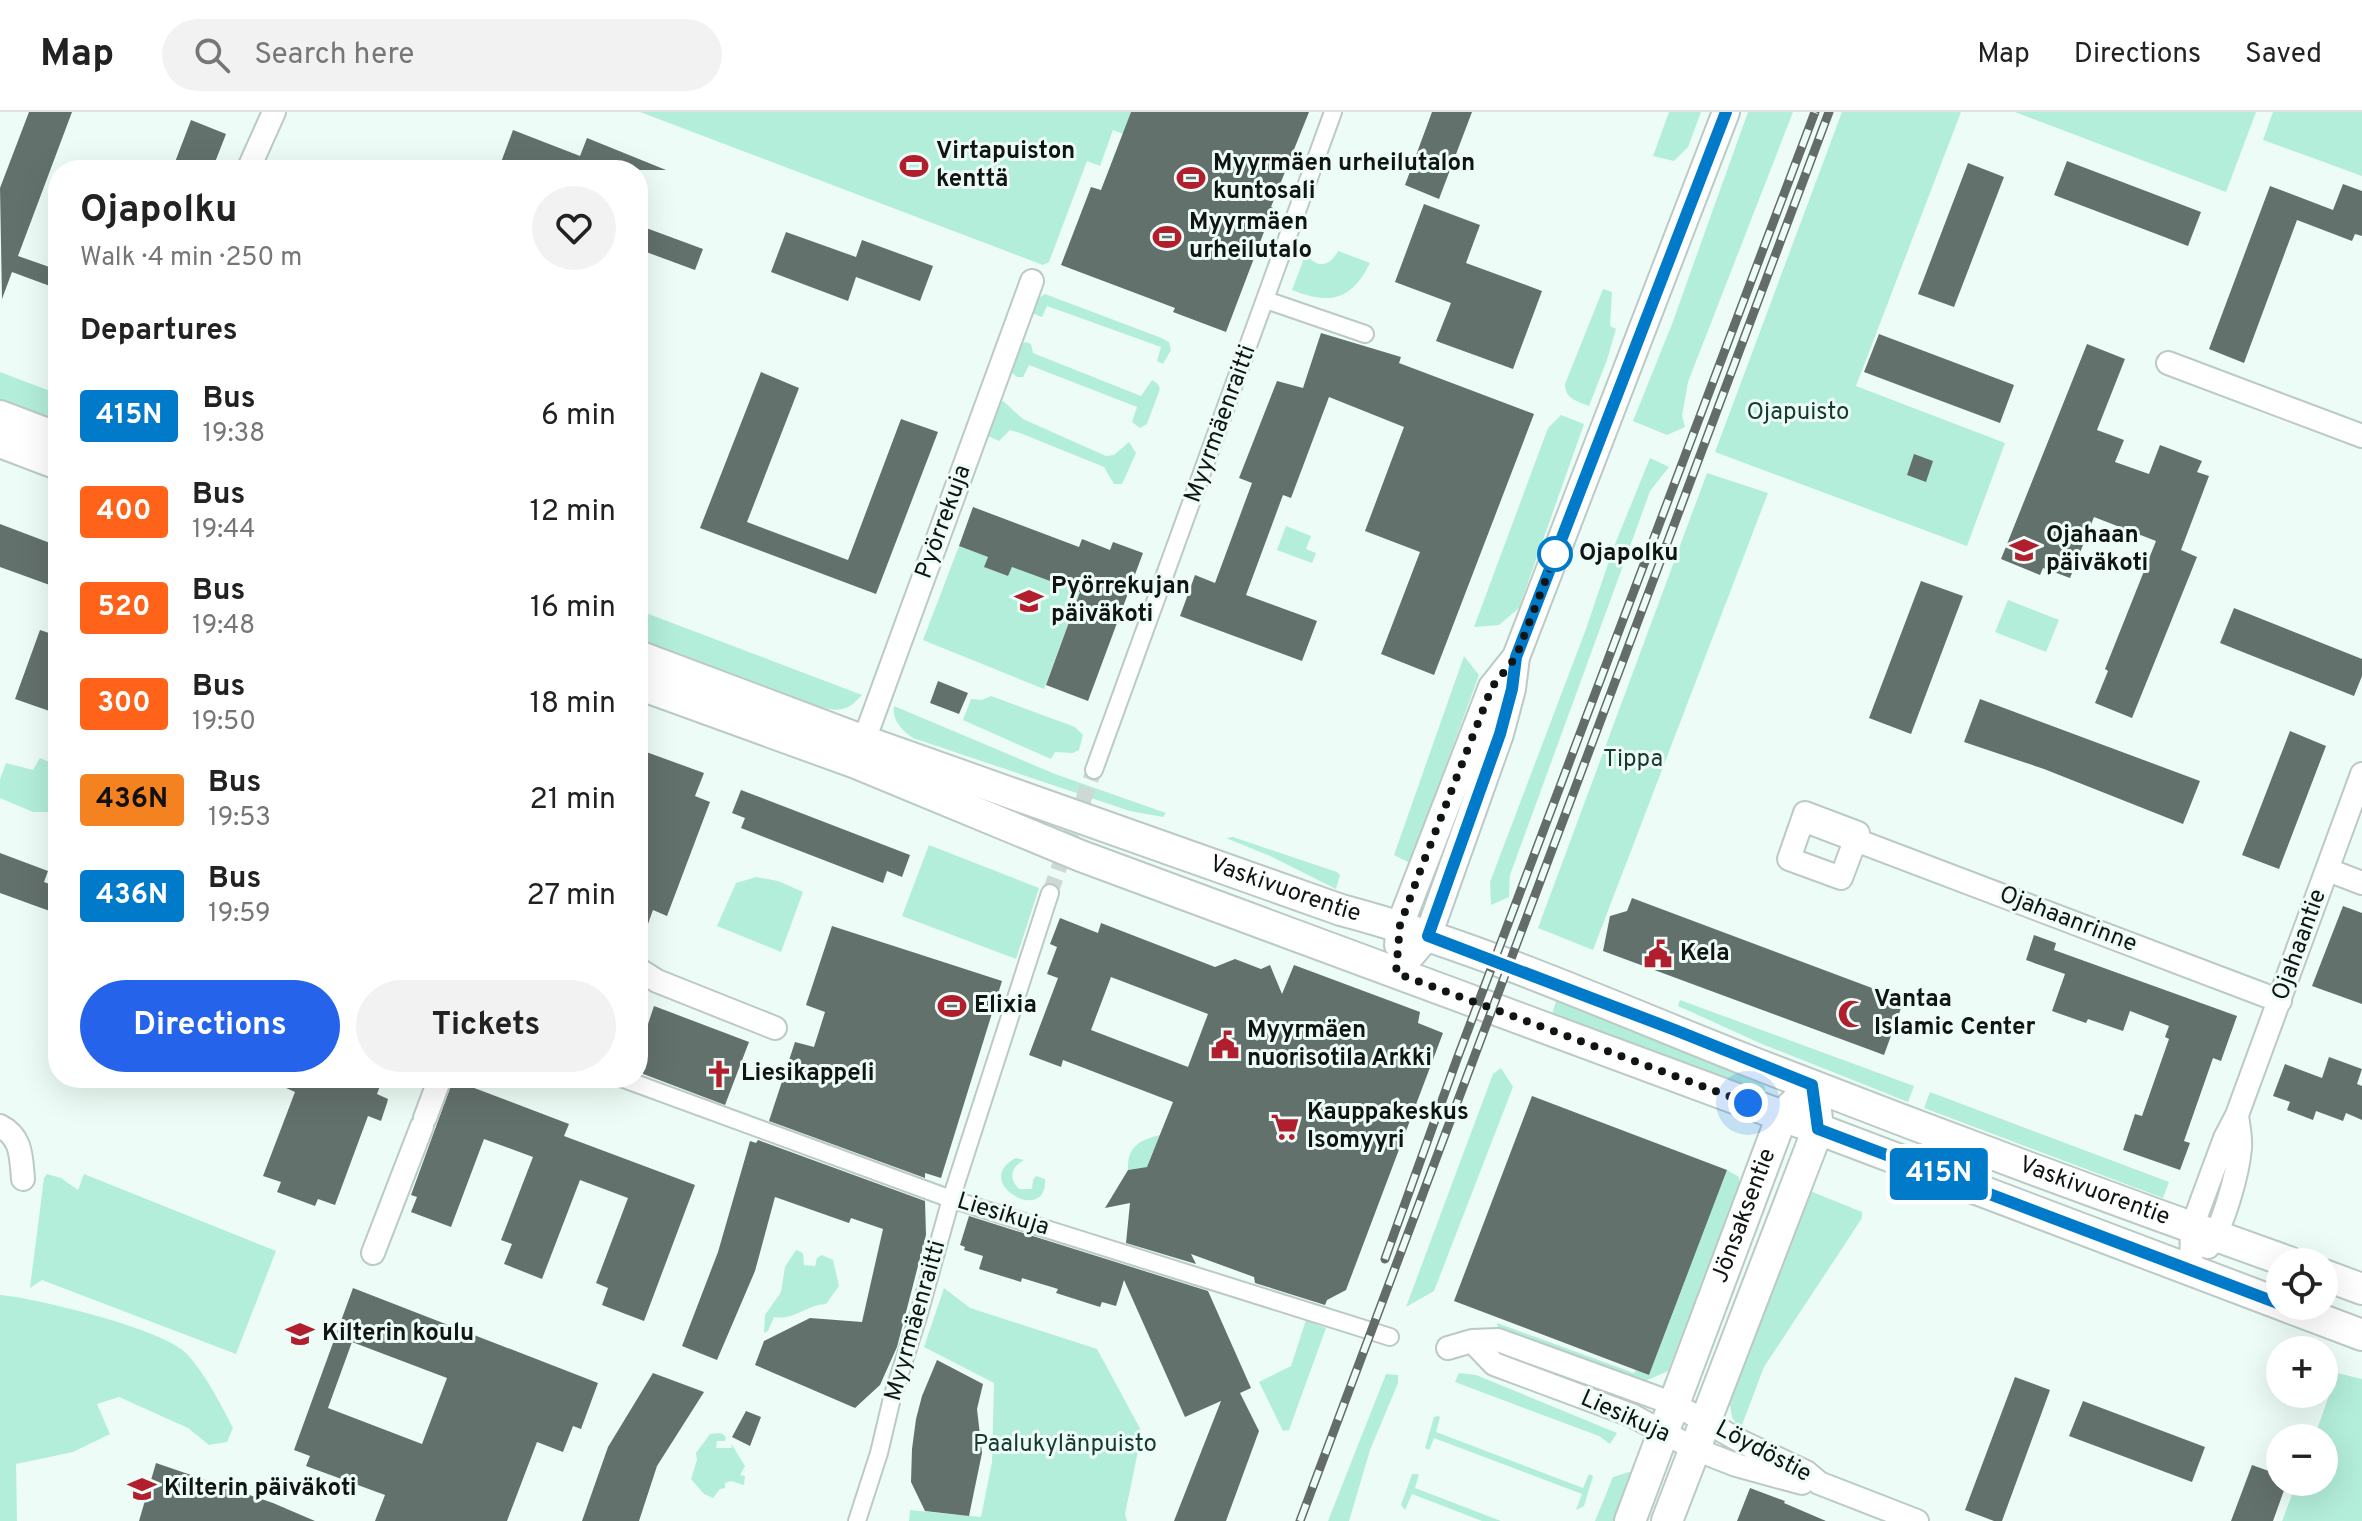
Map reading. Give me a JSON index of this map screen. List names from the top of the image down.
{
  "streets": {
    "main road": ["Vaskivuorentie", "Jönsaksentie"],
    "street": [
      "Myyrmäenraitti",
      "Pyörrekuja",
      "Ojahaanrinne",
      "Ojahaantie",
      "Liesikuja",
      "Löydöstie"
    ]
  },
  "crossings": [
    ["Myyrmäenraitti", "Liesikuja"],
    ["Pyörrekuja", "Vaskivuorentie"],
    ["Vaskivuorentie", "Ojahaantie"],
    ["Vaskivuorentie", "Jönsaksentie"],
    ["Ojahaanrinne", "Ojahaantie"],
    ["Liesikuja", "Jönsaksentie"],
    ["Liesikuja", "Löydöstie"],
    ["Jönsaksentie", "Löydöstie"]
  ],
  "parks": ["Ojapuisto", "Tippa", "Paalukylänpuisto"],
  "places": {
    "sports": [
      "Virtapuiston kenttä",
      "Myyrmäen urheilutalon kuntosali",
      "Myyrmäen urheilutalo",
      "Elixia"
    ],
    "school or university": [
      "Ojahaan päiväkoti",
      "Pyörrekujan päiväkoti",
      "Kilterin koulu",
      "Kilterin päiväkoti"
    ],
    "other": ["Ojapolku"],
    "public building": ["Kela", "Myyrmäen nuorisotila Arkki"],
    "mosque": ["Vantaa Islamic Center"],
    "church": ["Liesikappeli"],
    "supermarket": ["Kauppakeskus Isomyyri"]
  },
  "lines": ["bus line 415N"],
  "page": {
    "header": "Map",
    "search": "Search here",
    "nav": ["Map", "Directions", "Saved"],
    "on_map": "415N",
    "heading": [
      ["Ojapolku", "Walk · 4 min · 250 m"],
      "Departures"
    ],
    "list": [
      {
        "mark": "415N",
        "name": "Bus",
        "note": "19:38",
        "value": "6 min"
      },
      {
        "mark": "400",
        "name": "Bus",
        "note": "19:44",
        "value": "12 min"
      },
      {
        "mark": "520",
        "name": "Bus",
        "note": "19:48",
        "value": "16 min"
      },
      {
        "mark": "300",
        "name": "Bus",
        "note": "19:50",
        "value": "18 min"
      },
      {
        "mark": "436N",
        "name": "Bus",
        "note": "19:53",
        "value": "21 min"
      },
      {
        "mark": "436N",
        "name": "Bus",
        "note": "19:59",
        "value": "27 min"
      }
    ],
    "buttons": ["Directions", "Tickets"],
    "map_buttons": ["+", "−"]
  }
}
